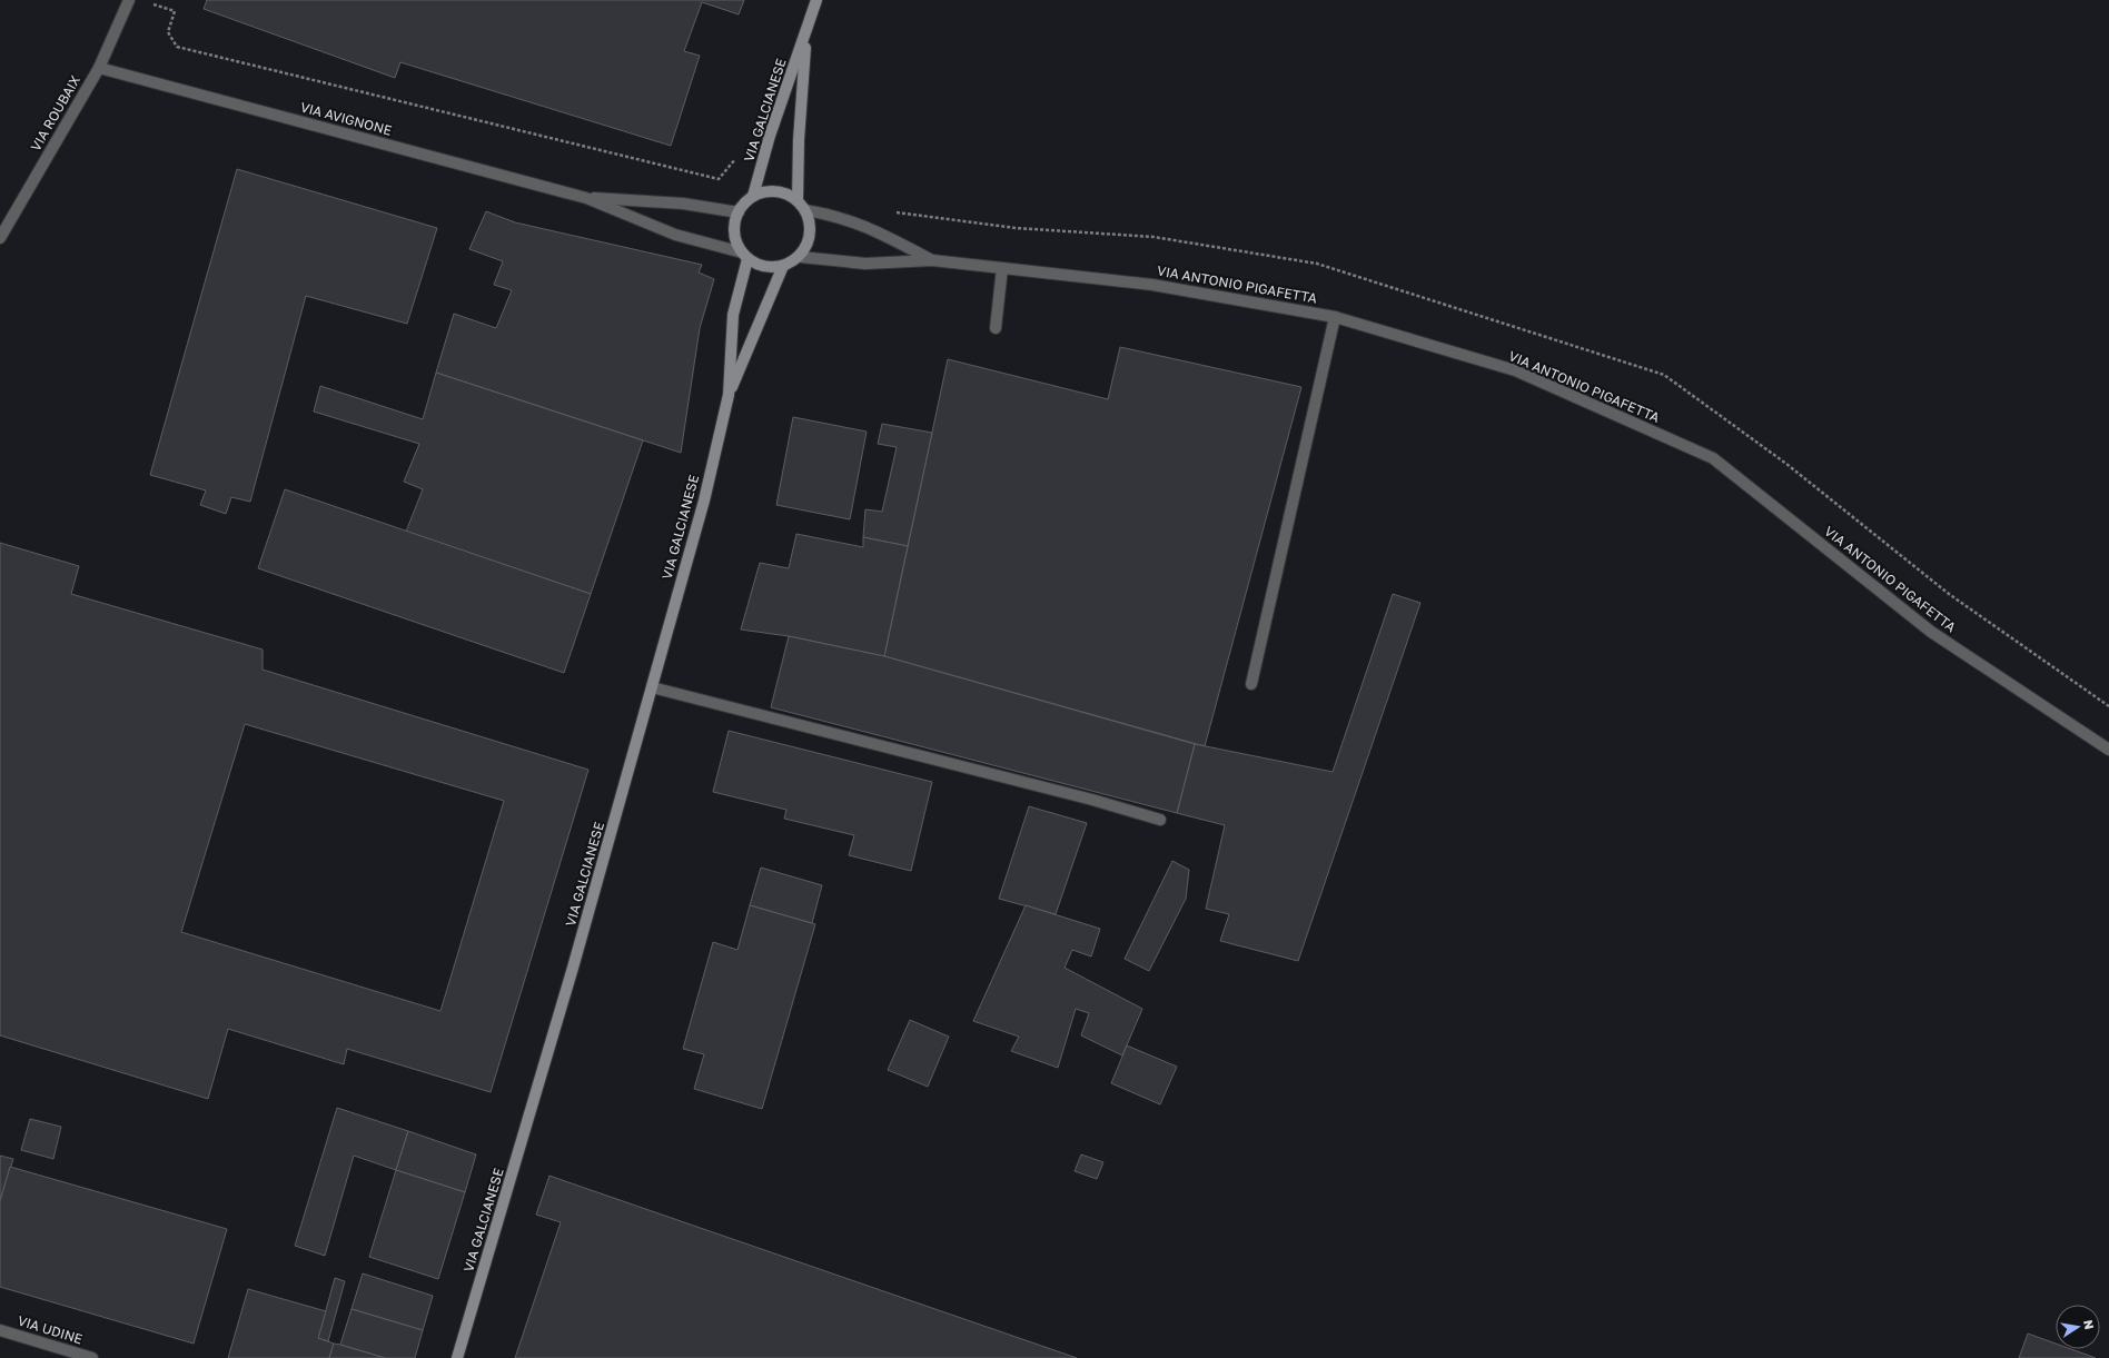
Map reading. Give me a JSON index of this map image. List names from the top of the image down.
{
  "streets": {
    "street": [
      "VIA GALCIANESE",
      "VIA ROUBAIX",
      "VIA AVIGNONE",
      "VIA ANTONIO PIGAFETTA",
      "VIA UDINE"
    ]
  },
  "crossings": [
    ["VIA GALCIANESE", "VIA AVIGNONE"],
    ["VIA GALCIANESE", "VIA ANTONIO PIGAFETTA"],
    ["VIA ROUBAIX", "VIA AVIGNONE"],
    ["VIA AVIGNONE", "VIA ANTONIO PIGAFETTA"]
  ],
  "north": "right"
}
